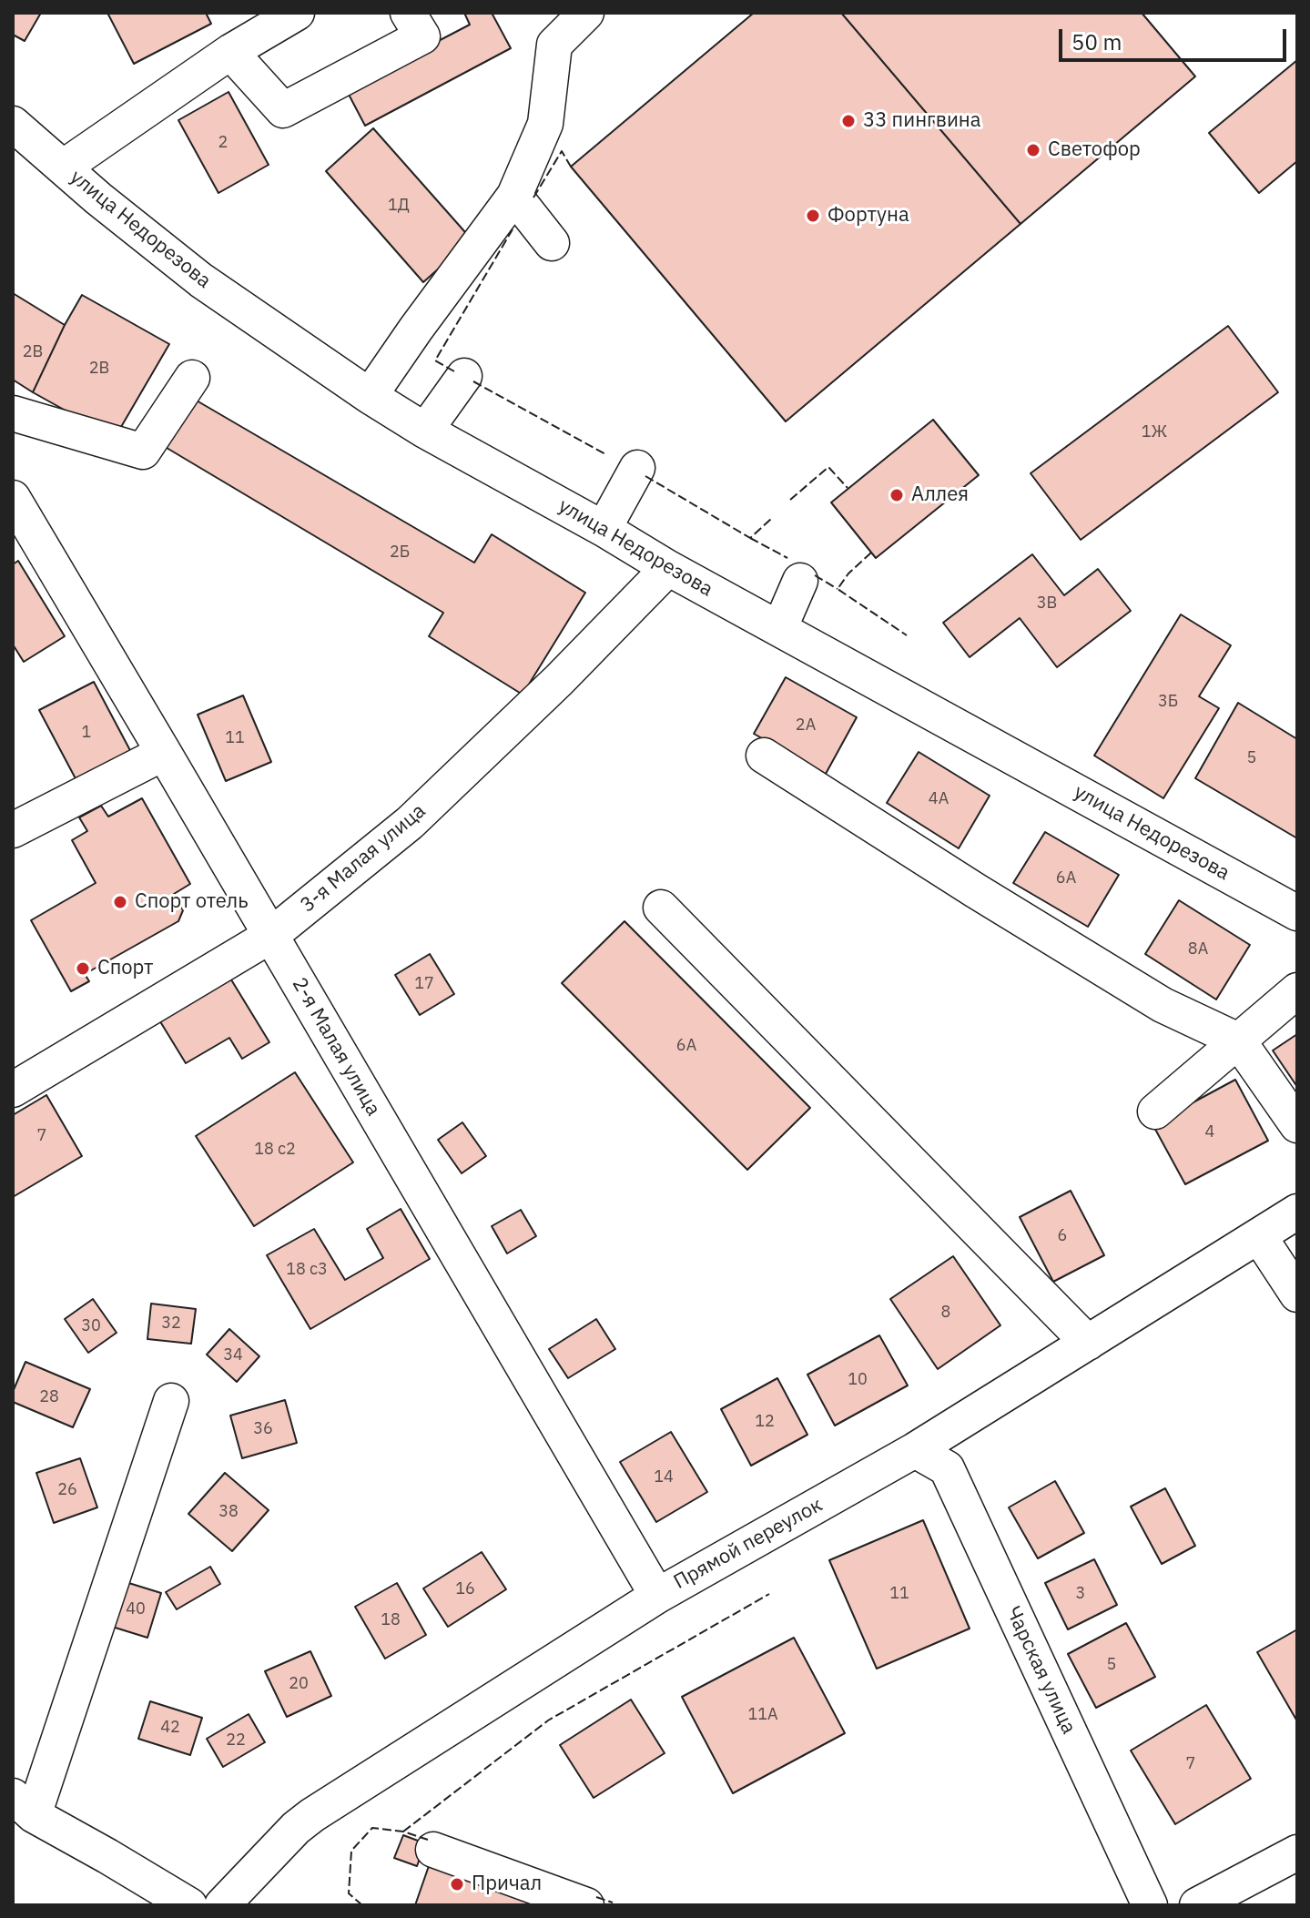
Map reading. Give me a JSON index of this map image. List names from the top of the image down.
{
  "streets": {
    "street": [
      "улица Недорезова",
      "3-я Малая улица",
      "2-я Малая улица",
      "Прямой переулок",
      "Чарская улица"
    ]
  },
  "crossings": [
    ["улица Недорезова", "3-я Малая улица"],
    ["3-я Малая улица", "2-я Малая улица"],
    ["2-я Малая улица", "Прямой переулок"],
    ["Прямой переулок", "Чарская улица"]
  ],
  "places": [
    "33 пингвина",
    "Светофор",
    "Фортуна",
    "Аллея",
    "Спорт отель",
    "Спорт",
    "Причал"
  ],
  "house_numbers": [
    "2",
    "1Д",
    "2В",
    "2В",
    "1Ж",
    "2Б",
    "3В",
    "3Б",
    "2А",
    "1",
    "11",
    "5",
    "4А",
    "6А",
    "8А",
    "17",
    "6А",
    "4",
    "7",
    "18 с2",
    "6",
    "18 с3",
    "8",
    "32",
    "30",
    "34",
    "10",
    "28",
    "12",
    "36",
    "14",
    "26",
    "38",
    "16",
    "11",
    "3",
    "40",
    "18",
    "5",
    "20",
    "11А",
    "42",
    "22",
    "7"
  ],
  "scale_bar": "50 m"
}
